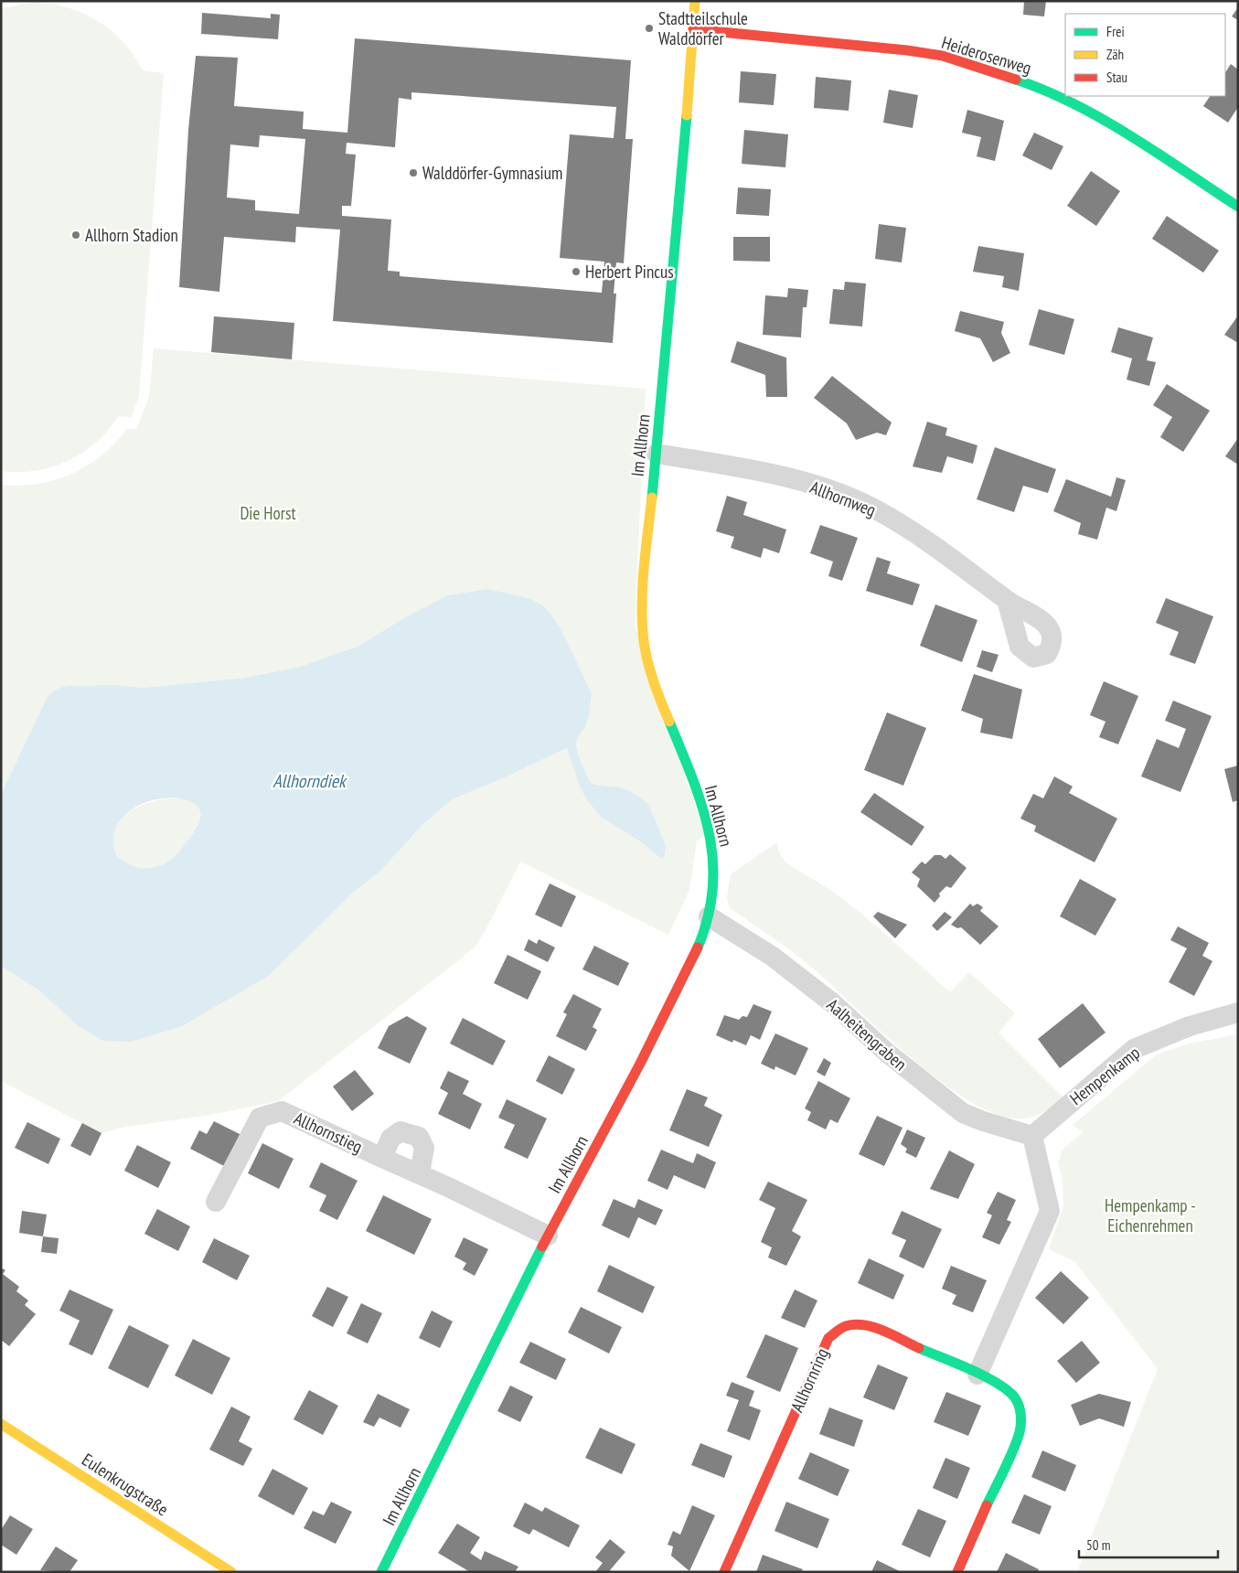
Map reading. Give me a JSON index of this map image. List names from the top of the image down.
{
  "streets": {
    "street": [
      "Heiderosenweg",
      "Im Allhorn",
      "Allhornweg",
      "Aalheitengraben",
      "Hempenkamp",
      "Allhornstieg",
      "Allhornring",
      "Eulenkrugstraße"
    ]
  },
  "crossings": [
    ["Heiderosenweg", "Im Allhorn"],
    ["Im Allhorn", "Allhornweg"],
    ["Im Allhorn", "Aalheitengraben"],
    ["Im Allhorn", "Allhornstieg"],
    ["Aalheitengraben", "Hempenkamp"]
  ],
  "water": ["Allhorndiek"],
  "parks": ["Die Horst", "Hempenkamp - Eichenrehmen"],
  "places": [
    "Stadtteilschule Walddörfer",
    "Walddörfer-Gymnasium",
    "Allhorn Stadion",
    "Herbert Pincus"
  ],
  "legend": ["Frei", "Zäh", "Stau"],
  "scale_bar": "50 m"
}
